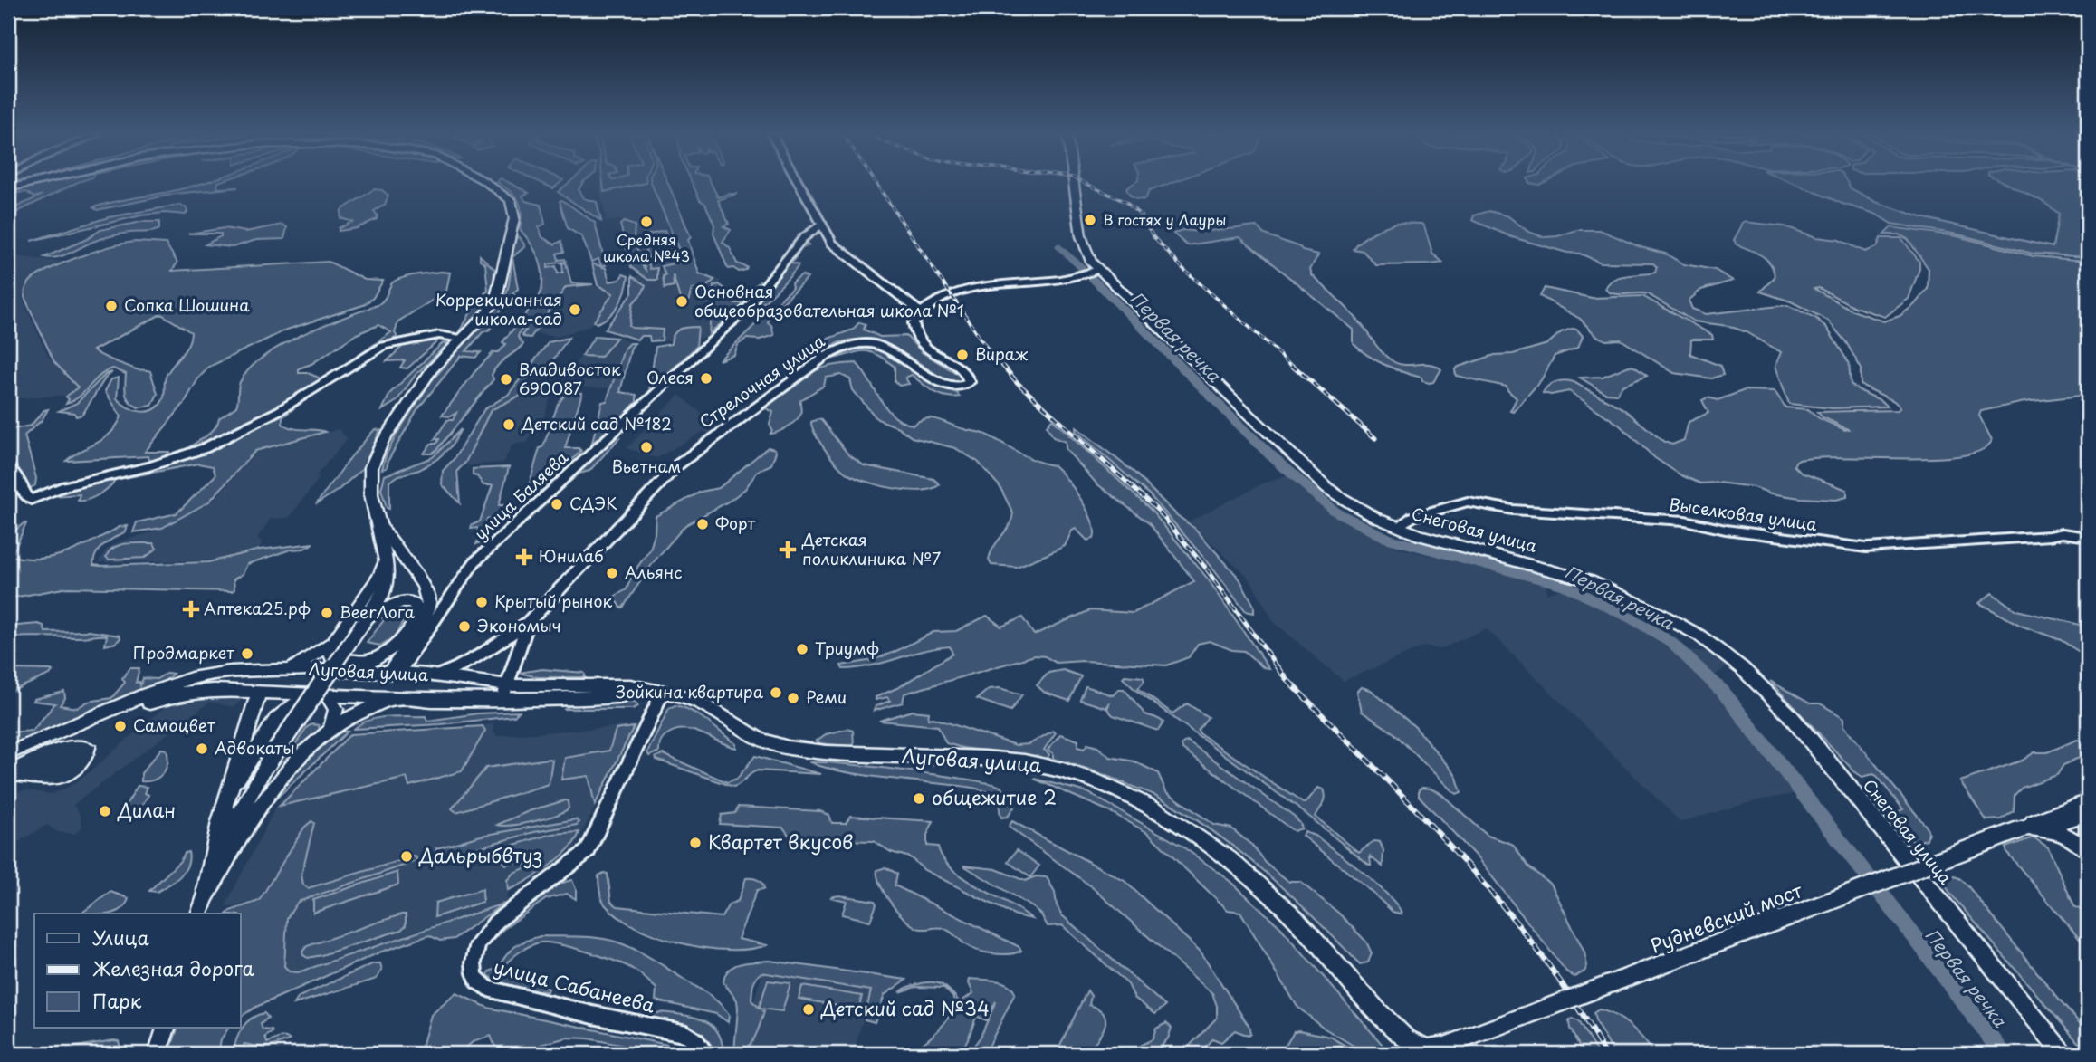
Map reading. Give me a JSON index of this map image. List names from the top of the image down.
{
  "streets": {
    "main road": [
      "Стрелочная улица",
      "улица Баляева",
      "Выселковая улица",
      "Снеговая улица",
      "Луговая улица",
      "Рудневский мост",
      "улица Сабанеева"
    ]
  },
  "crossings": [
    ["Стрелочная улица", "Луговая улица"],
    ["улица Баляева", "Луговая улица"],
    ["Выселковая улица", "Снеговая улица"],
    ["Луговая улица", "Рудневский мост"],
    ["Луговая улица", "улица Сабанеева"]
  ],
  "water": ["Первая речка"],
  "places": {
    "other": [
      "В гостях у Лауры",
      "Средняя школа №43",
      "Основная общеобразовательная школа №1",
      "Сопка Шошина",
      "Коррекционная школа-сад",
      "Вираж",
      "Олеся",
      "Владивосток 690087",
      "Детский сад №182",
      "Вьетнам",
      "СДЭК",
      "Форт",
      "Альянс",
      "Крытый рынок",
      "BeerЛога",
      "Экономыч",
      "Триумф",
      "Продмаркет",
      "Зойкина квартира",
      "Реми",
      "Самоцвет",
      "Адвокаты",
      "общежитие 2",
      "Дилан",
      "Квартет вкусов",
      "Дальрыбвтуз",
      "Детский сад №34"
    ],
    "health": ["Детская поликлиника №7", "Юнилаб", "Аптека25.рф"]
  },
  "legend": ["Улица", "Железная дорога", "Парк"]
}
